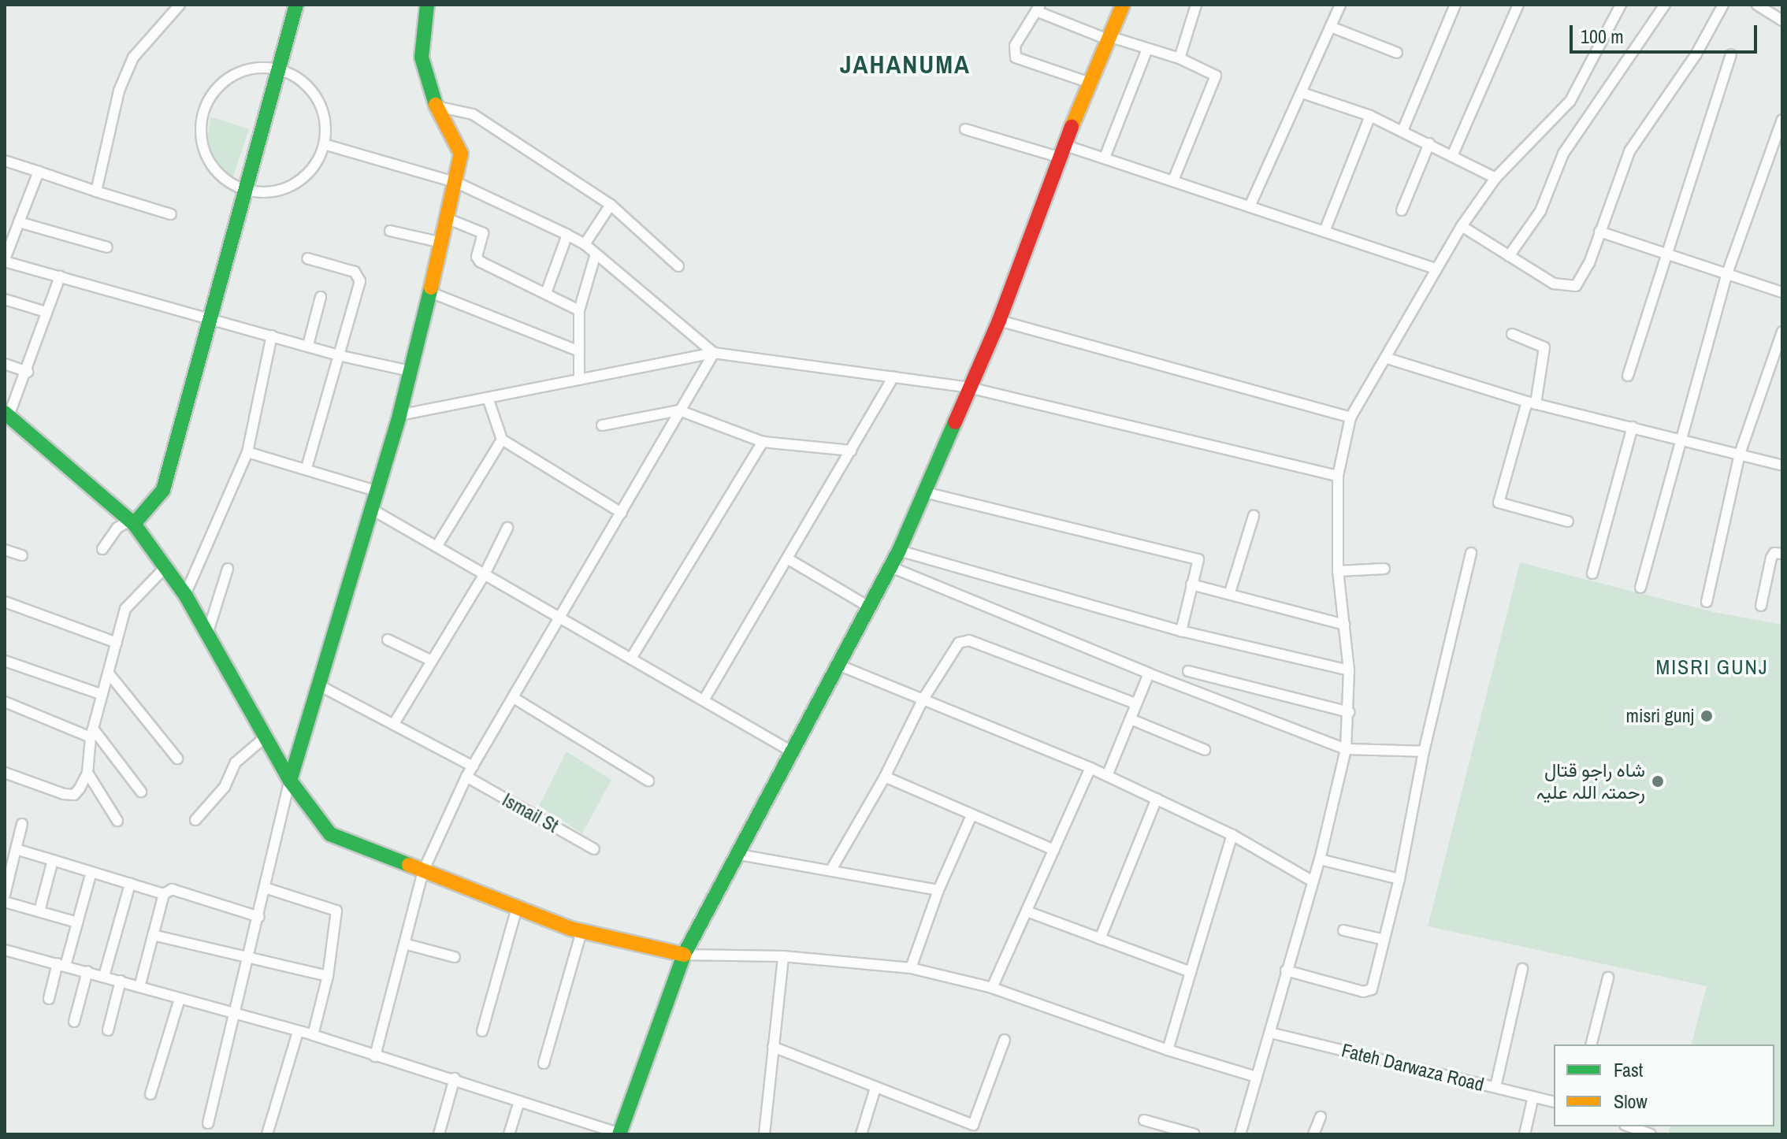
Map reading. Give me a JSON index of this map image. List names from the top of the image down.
{
  "streets": {
    "street": ["Ismail St", "Fateh Darwaza Road"]
  },
  "districts": ["JAHANUMA", "MISRI GUNJ"],
  "places": ["misri gunj", "شاہ راجو قتال رحمتہ اللہ علیہ"],
  "legend": ["Fast", "Slow"],
  "scale_bar": "100 m"
}
